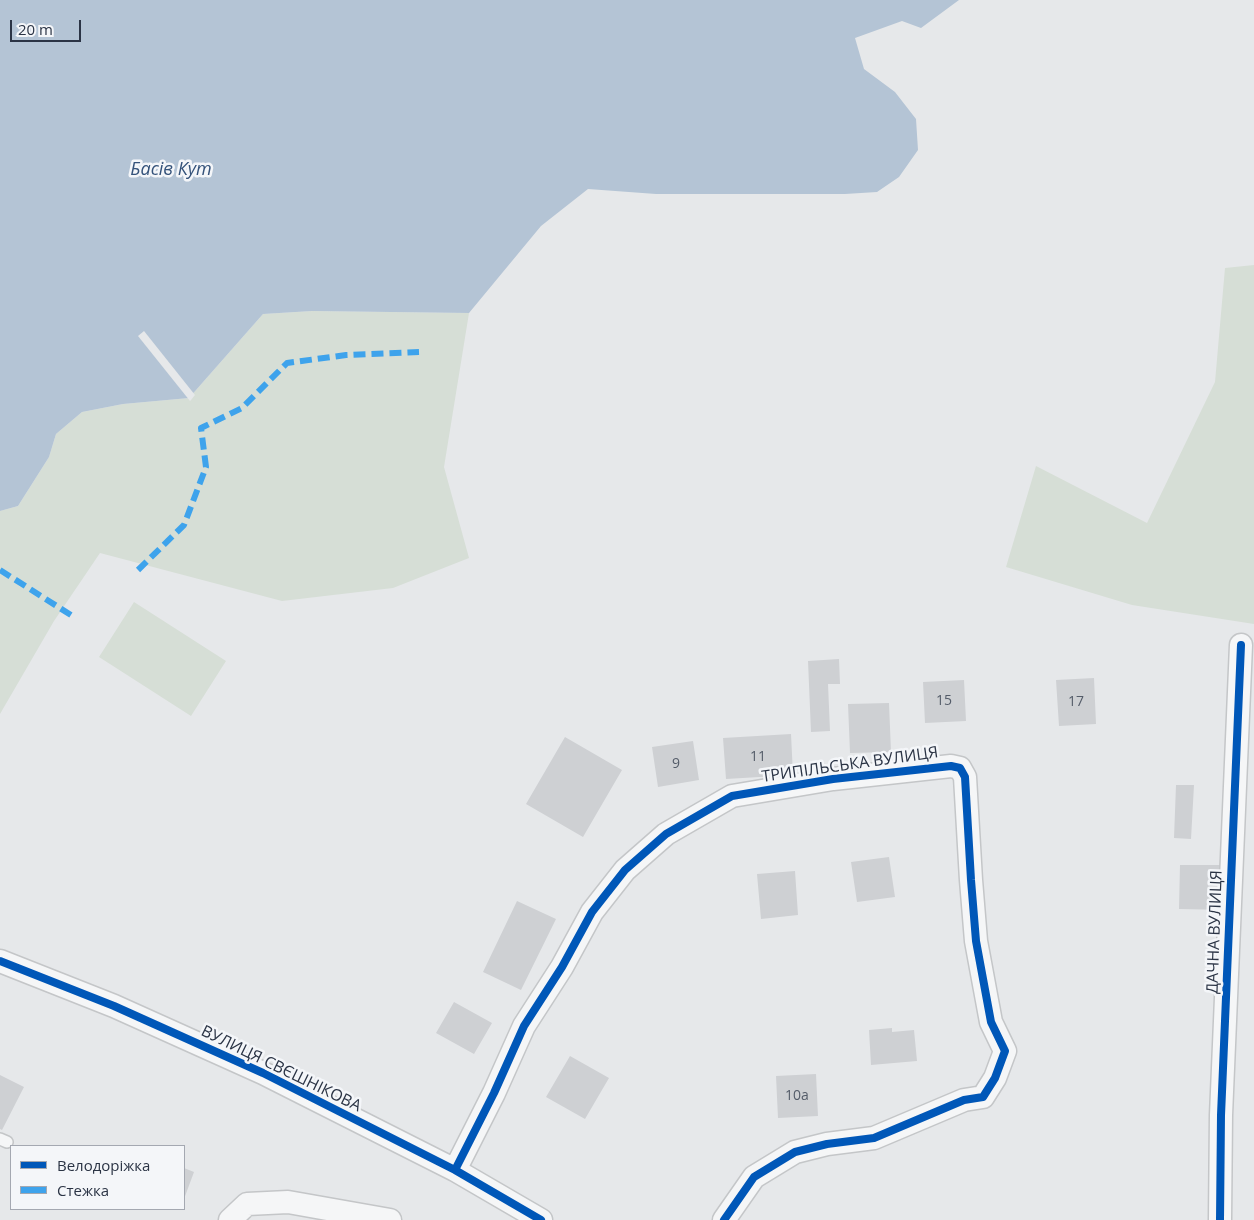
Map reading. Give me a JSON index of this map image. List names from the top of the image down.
{
  "streets": {
    "street": ["ТРИПІЛЬСЬКА ВУЛИЦЯ", "ДАЧНА ВУЛИЦЯ", "ВУЛИЦЯ СВЄШНІКОВА"]
  },
  "crossings": [
    ["ТРИПІЛЬСЬКА ВУЛИЦЯ", "ВУЛИЦЯ СВЄШНІКОВА"]
  ],
  "water": ["Басів Кут"],
  "house_numbers": [
    "15",
    "17",
    "11",
    "9",
    "10а"
  ],
  "legend": ["Велодоріжка", "Стежка"],
  "scale_bar": "20 m"
}
